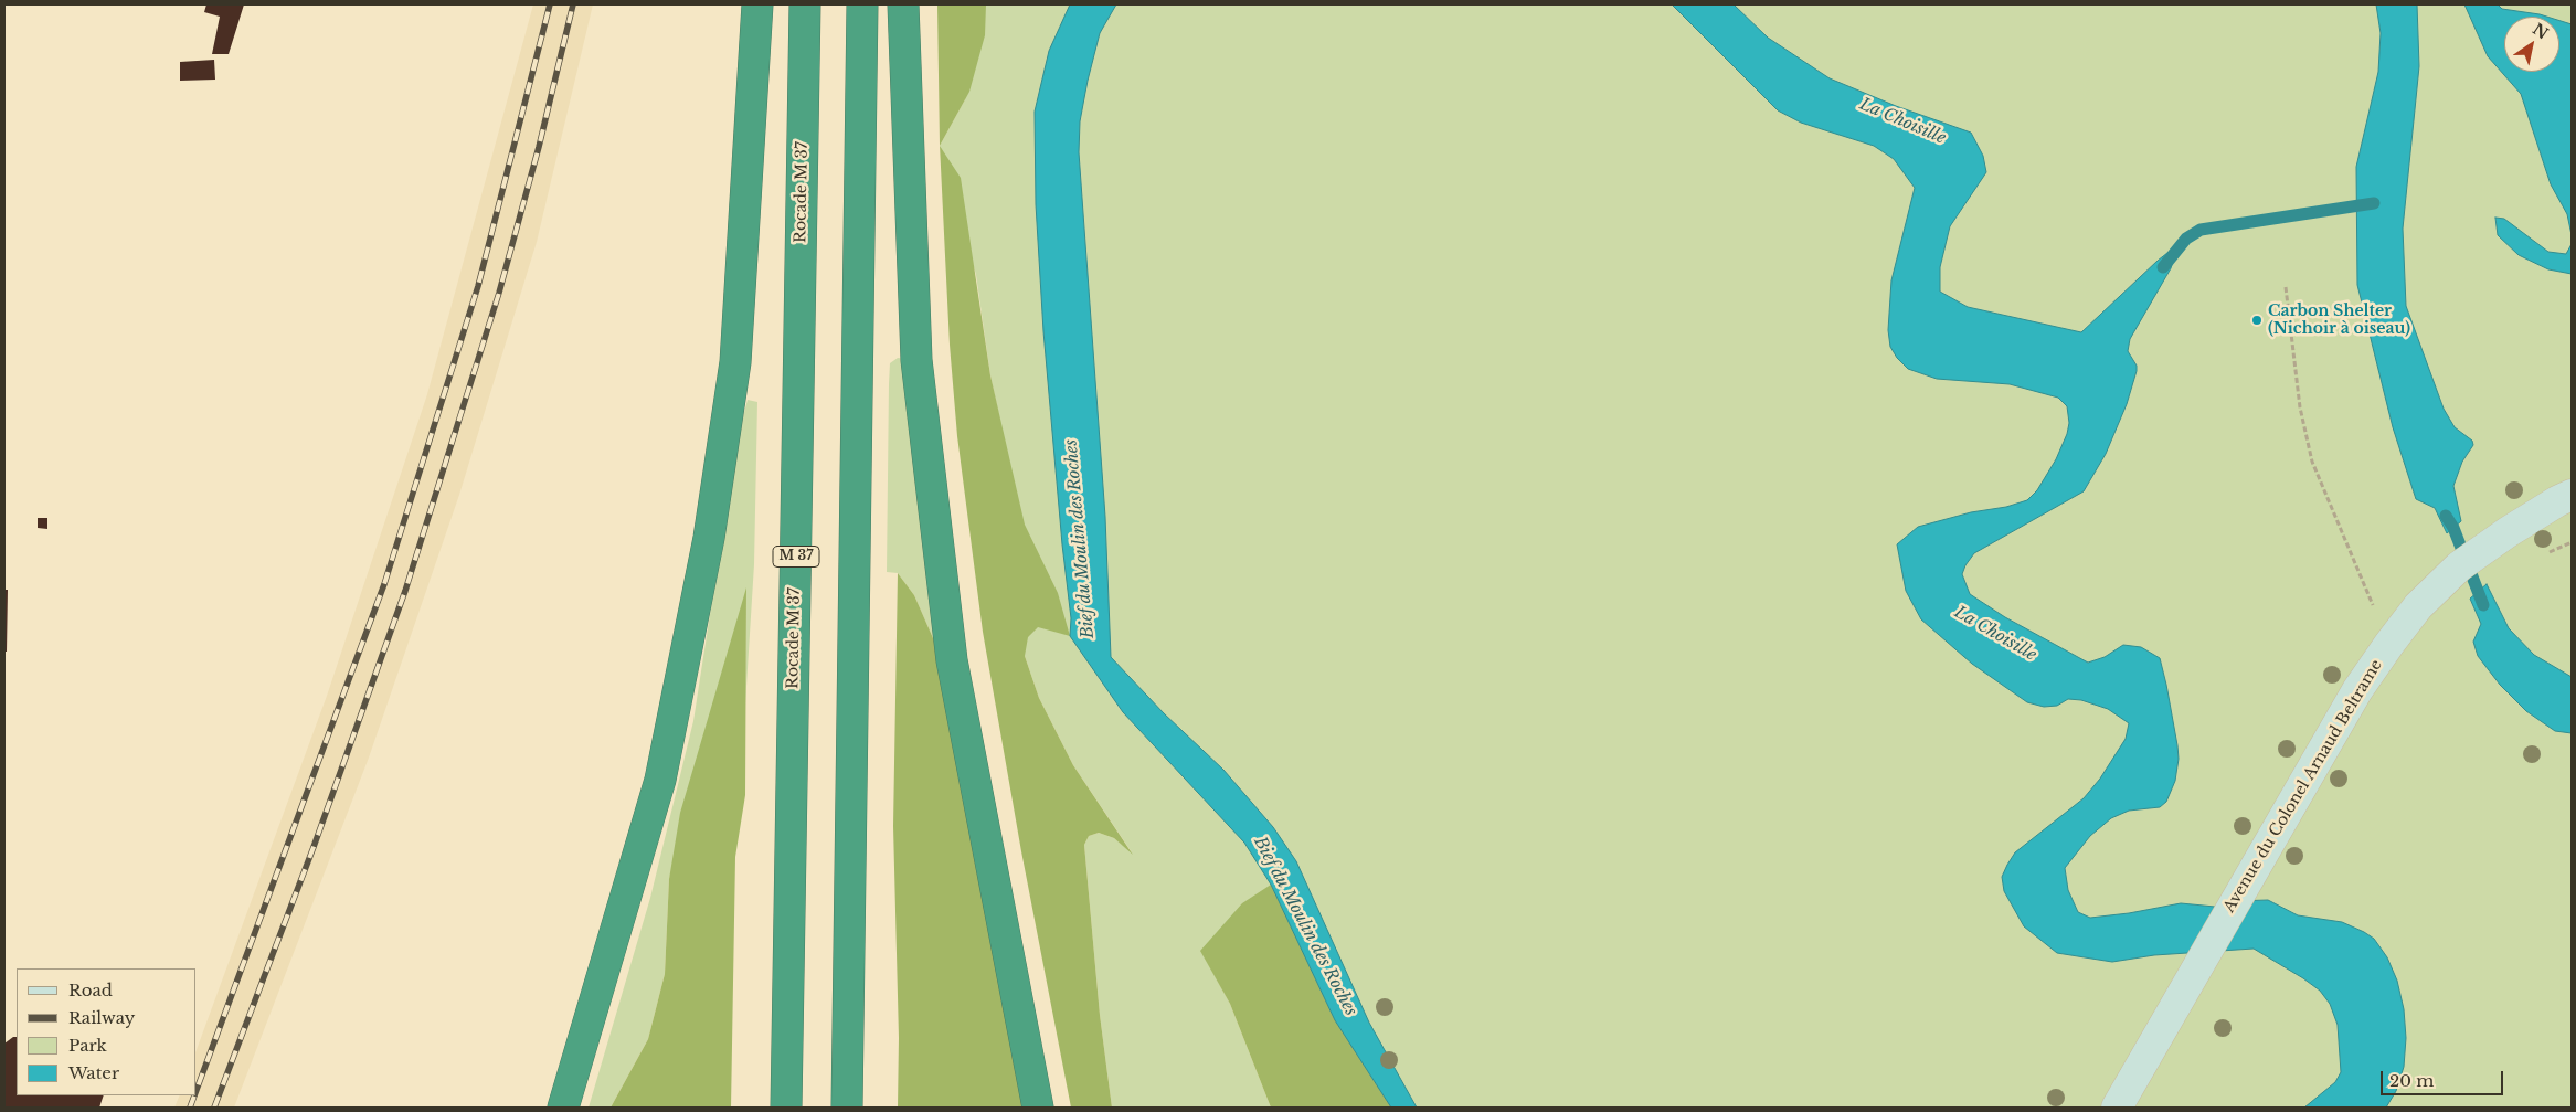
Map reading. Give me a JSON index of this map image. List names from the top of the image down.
{
  "streets": {
    "highway": ["Rocade M 37", "M 37"],
    "street": ["Avenue du Colonel Arnaud Beltrame"]
  },
  "water": ["La Choisille", "Bief du Moulin des Roches"],
  "places": ["Carbon Shelter (Nichoir à oiseau)"],
  "legend": [
    "Road",
    "Railway",
    "Park",
    "Water"
  ],
  "scale_bar": "20 m",
  "north": "top right"
}
